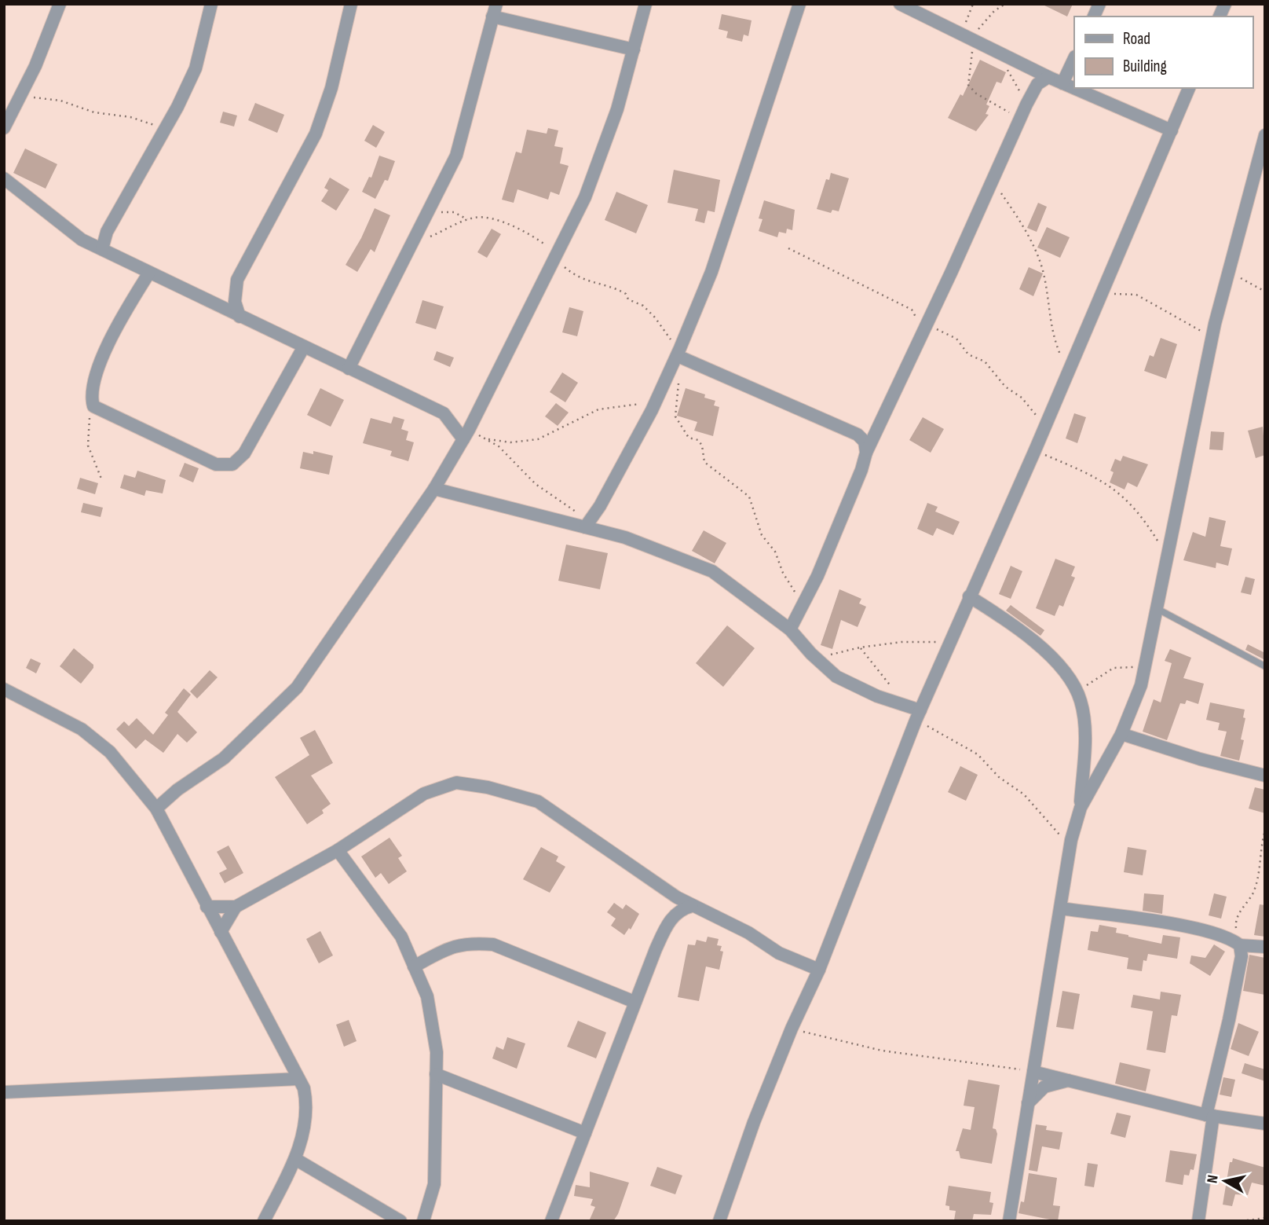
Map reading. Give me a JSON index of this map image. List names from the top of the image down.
{
  "legend": ["Road", "Building"],
  "north": "left"
}
